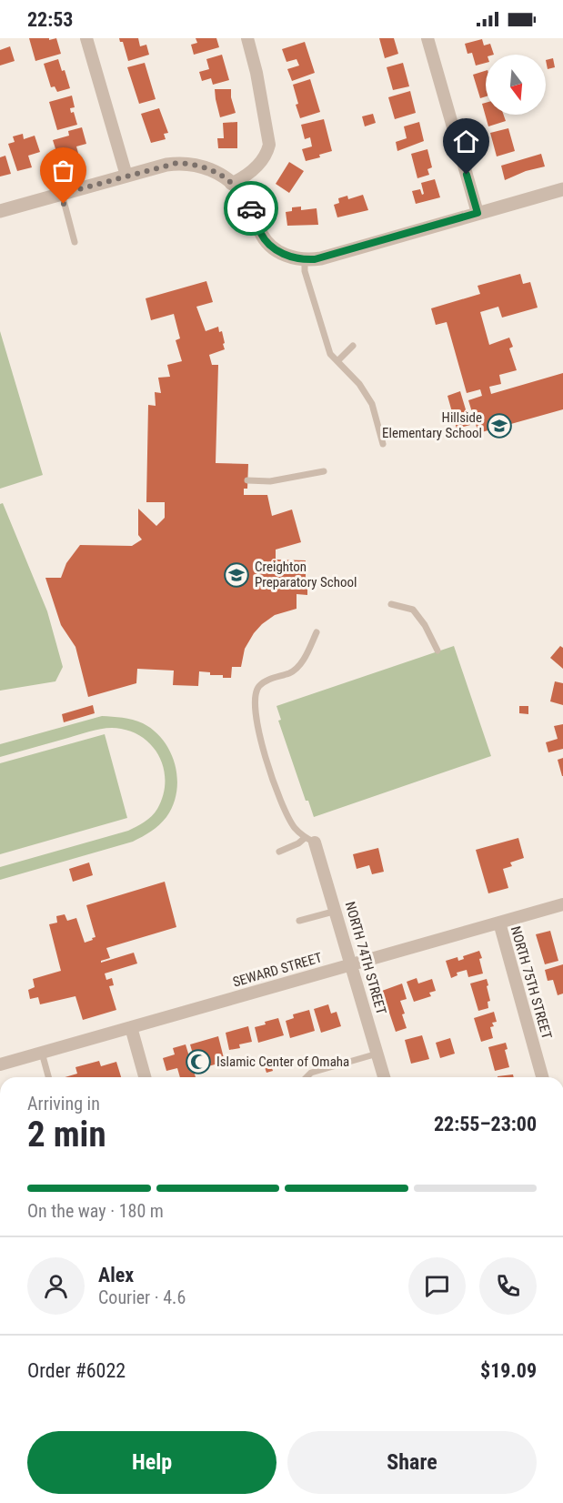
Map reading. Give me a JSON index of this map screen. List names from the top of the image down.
{
  "streets": {
    "street": ["NORTH 74TH STREET", "SEWARD STREET", "NORTH 75TH STREET"]
  },
  "crossings": [
    ["NORTH 74TH STREET", "SEWARD STREET"],
    ["SEWARD STREET", "NORTH 75TH STREET"]
  ],
  "places": {
    "school or university": ["Hillside Elementary School", "Creighton Preparatory School"],
    "mosque": ["Islamic Center of Omaha"]
  },
  "north": "bottom",
  "page": {
    "status": "22:53",
    "heading": ["2 min", "Arriving in", "22:55–23:00"],
    "panel": [
      "Alex",
      "Courier · 4.6",
      "Order #6022",
      "$19.09"
    ],
    "bar": "On the way · 180 m",
    "buttons": ["Help", "Share"]
  }
}
